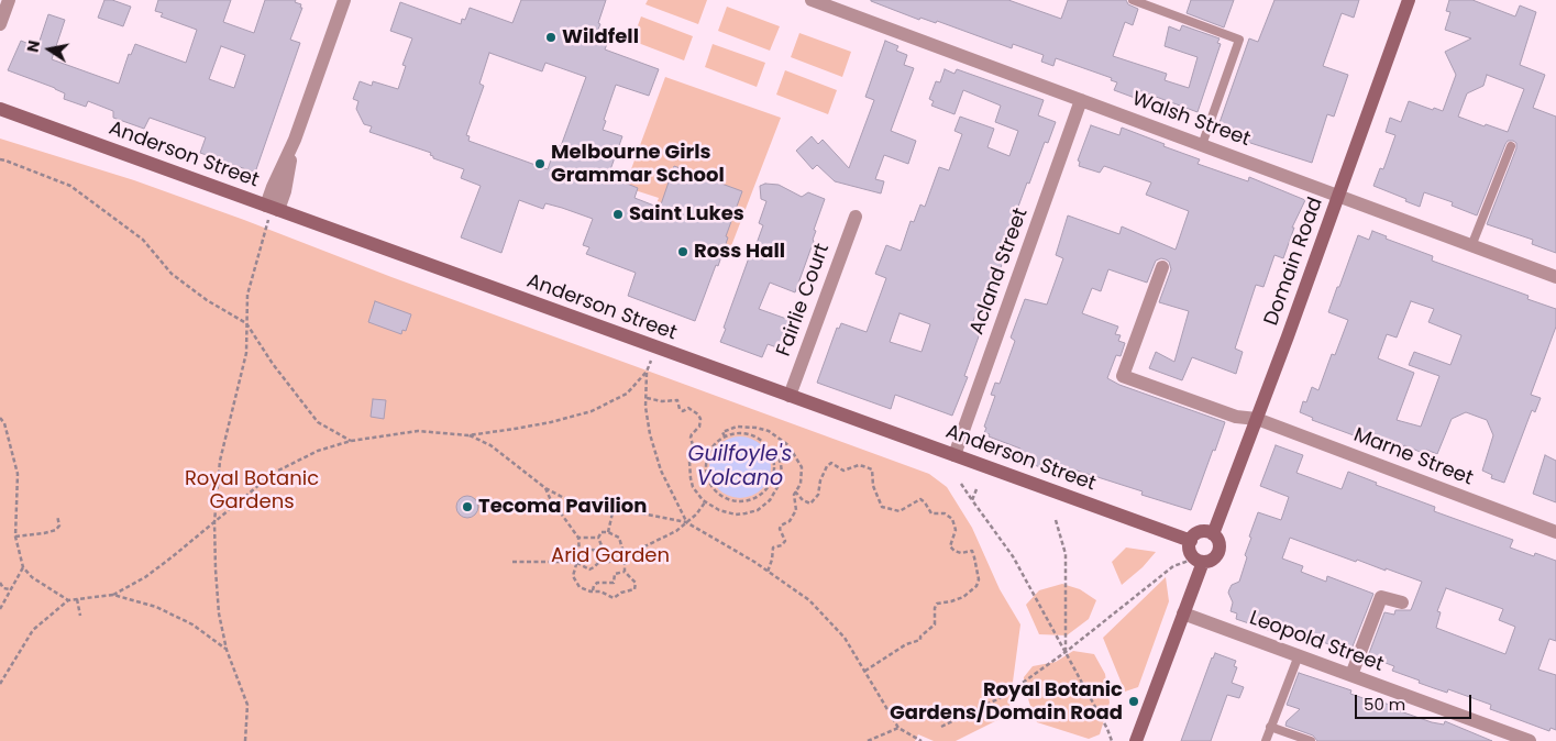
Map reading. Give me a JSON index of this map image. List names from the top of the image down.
{
  "streets": {
    "street": [
      "Walsh Street",
      "Anderson Street",
      "Domain Road",
      "Acland Street",
      "Fairlie Court",
      "Marne Street",
      "Leopold Street"
    ]
  },
  "crossings": [
    ["Walsh Street", "Domain Road"],
    ["Walsh Street", "Acland Street"],
    ["Anderson Street", "Domain Road"],
    ["Anderson Street", "Acland Street"],
    ["Anderson Street", "Fairlie Court"],
    ["Domain Road", "Marne Street"]
  ],
  "water": ["Guilfoyle's Volcano"],
  "parks": ["Royal Botanic Gardens", "Arid Garden"],
  "places": [
    "Wildfell",
    "Melbourne Girls Grammar School",
    "Saint Lukes",
    "Ross Hall",
    "Tecoma Pavilion",
    "Royal Botanic Gardens/Domain Road"
  ],
  "scale_bar": "50 m",
  "north": "left"
}
